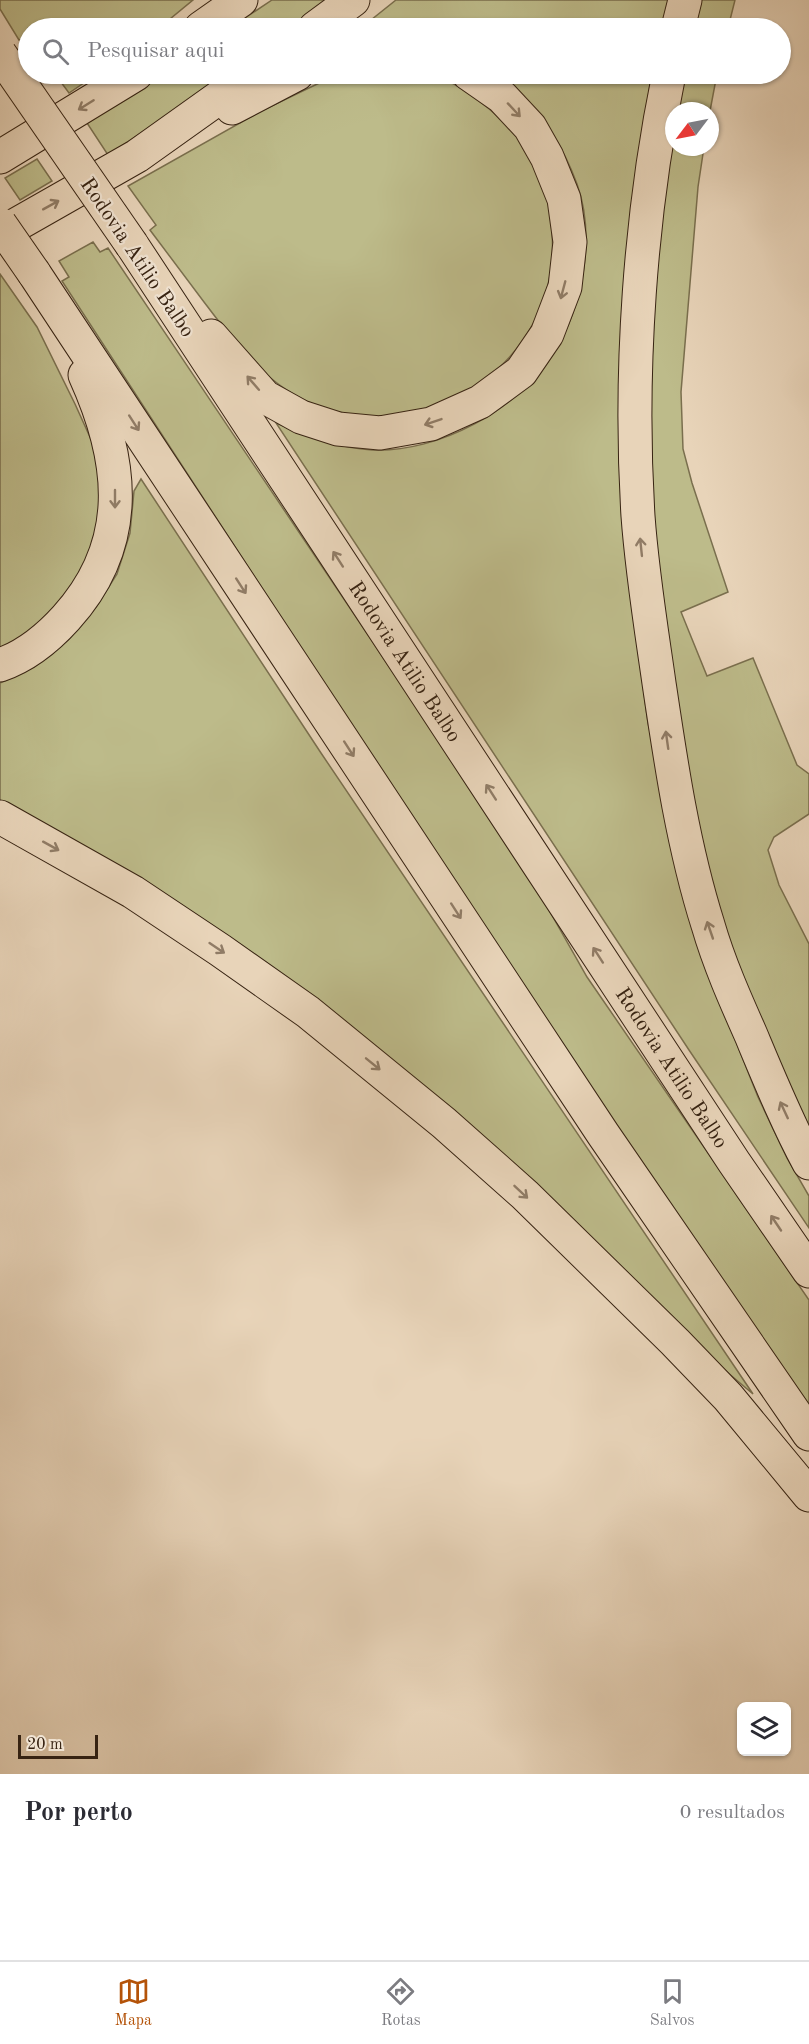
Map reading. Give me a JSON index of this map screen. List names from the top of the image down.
{
  "streets": {
    "highway": ["Rodovia Atilio Balbo"]
  },
  "scale_bar": "20 m",
  "north": "bottom left",
  "page": {
    "search": "Pesquisar aqui",
    "scale": "20 m",
    "heading": ["Por perto", "0 resultados"],
    "nav": ["Mapa", "Rotas", "Salvos"]
  }
}
